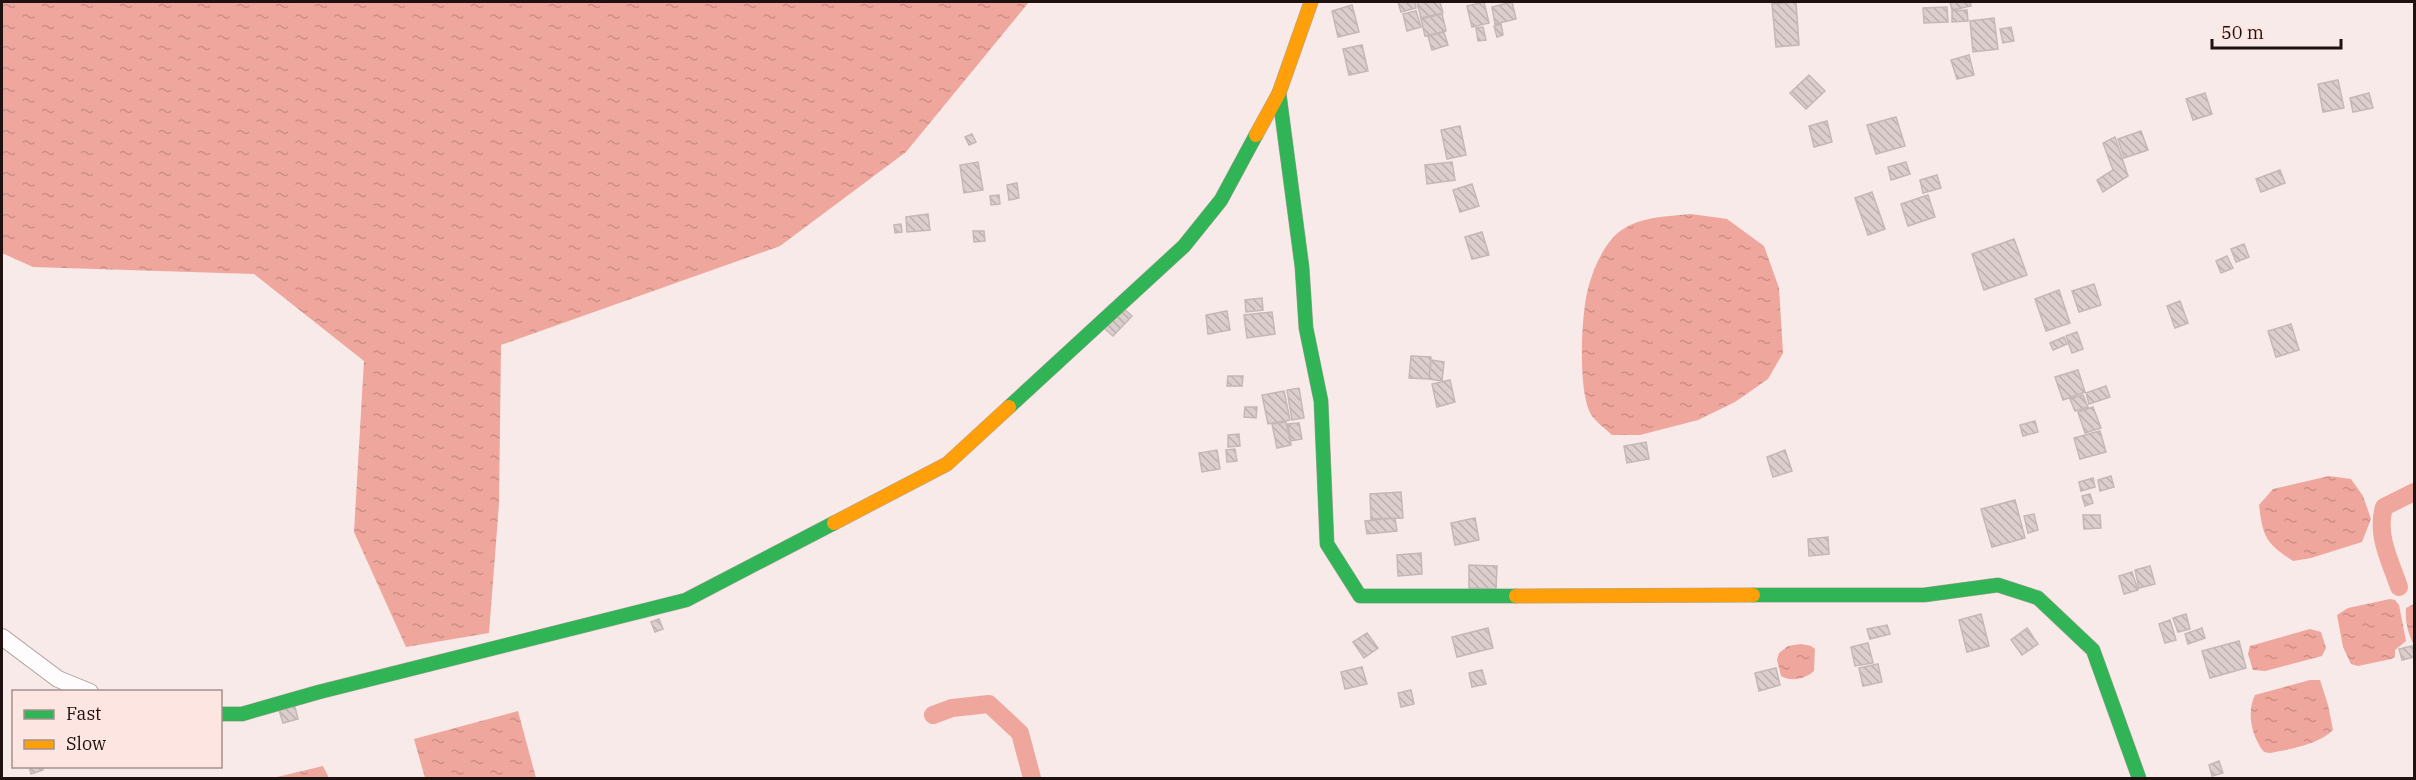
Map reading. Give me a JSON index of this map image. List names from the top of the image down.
{
  "legend": ["Fast", "Slow"],
  "scale_bar": "50 m"
}
